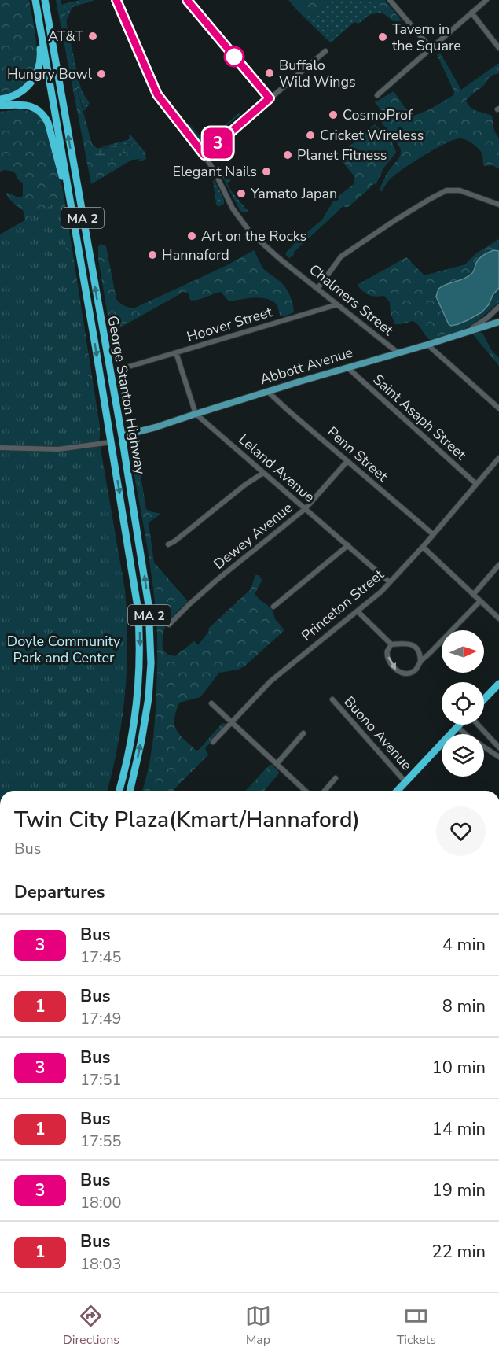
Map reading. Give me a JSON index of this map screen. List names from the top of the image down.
{
  "streets": {
    "highway": ["MA 2", "George Stanton Highway"],
    "main road": ["Abbott Avenue"],
    "street": [
      "Chalmers Street",
      "Hoover Street",
      "Saint Asaph Street",
      "Penn Street",
      "Leland Avenue",
      "Dewey Avenue",
      "Princeton Street",
      "Buono Avenue"
    ]
  },
  "crossings": [
    ["Chalmers Street", "Hoover Street"],
    ["Chalmers Street", "Abbott Avenue"],
    ["Abbott Avenue", "George Stanton Highway"],
    ["Abbott Avenue", "Saint Asaph Street"],
    ["Abbott Avenue", "Penn Street"],
    ["Abbott Avenue", "Leland Avenue"],
    ["Saint Asaph Street", "Princeton Street"],
    ["Penn Street", "Dewey Avenue"],
    ["Penn Street", "Princeton Street"],
    ["Leland Avenue", "Dewey Avenue"],
    ["Leland Avenue", "Princeton Street"]
  ],
  "parks": ["Doyle Community Park and Center"],
  "places": [
    "AT&T",
    "Tavern in the Square",
    "Buffalo Wild Wings",
    "Hungry Bowl",
    "CosmoProf",
    "Cricket Wireless",
    "Planet Fitness",
    "Elegant Nails",
    "Yamato Japan",
    "Art on the Rocks",
    "Hannaford"
  ],
  "lines": ["bus line 3"],
  "north": "right",
  "page": {
    "on_map": "3",
    "heading": [
      ["Twin City Plaza(Kmart/Hannaford)", "Bus"],
      "Departures"
    ],
    "list": [
      {
        "mark": "3",
        "name": "Bus",
        "note": "17:45",
        "value": "4 min"
      },
      {
        "mark": "1",
        "name": "Bus",
        "note": "17:49",
        "value": "8 min"
      },
      {
        "mark": "3",
        "name": "Bus",
        "note": "17:51",
        "value": "10 min"
      },
      {
        "mark": "1",
        "name": "Bus",
        "note": "17:55",
        "value": "14 min"
      },
      {
        "mark": "3",
        "name": "Bus",
        "note": "18:00",
        "value": "19 min"
      },
      {
        "mark": "1",
        "name": "Bus",
        "note": "18:03",
        "value": "22 min"
      }
    ],
    "tabs": ["Directions", "Map", "Tickets"]
  }
}
